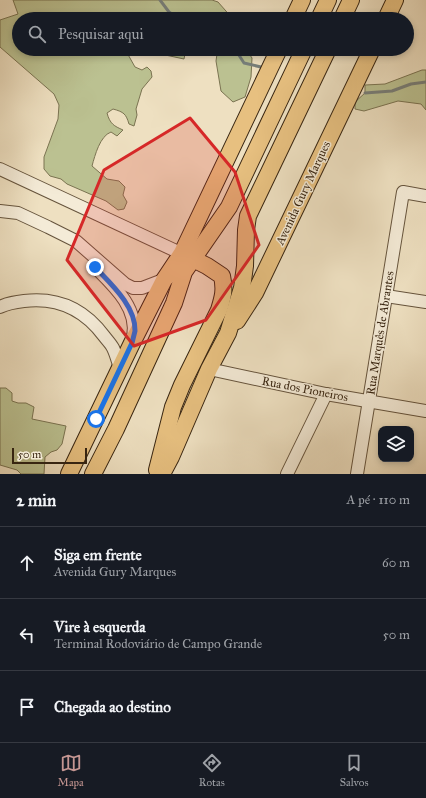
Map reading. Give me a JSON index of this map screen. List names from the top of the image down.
{
  "streets": {
    "main road": ["Avenida Gury Marques"],
    "street": ["Rua Marquês de Abrantes", "Rua dos Pioneiros"]
  },
  "crossings": [
    ["Avenida Gury Marques", "Rua dos Pioneiros"],
    ["Rua Marquês de Abrantes", "Rua dos Pioneiros"]
  ],
  "scale_bar": "50 m",
  "page": {
    "search": "Pesquisar aqui",
    "scale": "50 m",
    "heading": ["2 min", "A pé · 110 m"],
    "list": [
      ["Siga em frente", "Avenida Gury Marques", "60 m"],
      ["Vire à esquerda", "Terminal Rodoviário de Campo Grande", "50 m"],
      "Chegada ao destino"
    ],
    "nav": ["Mapa", "Rotas", "Salvos"]
  }
}
